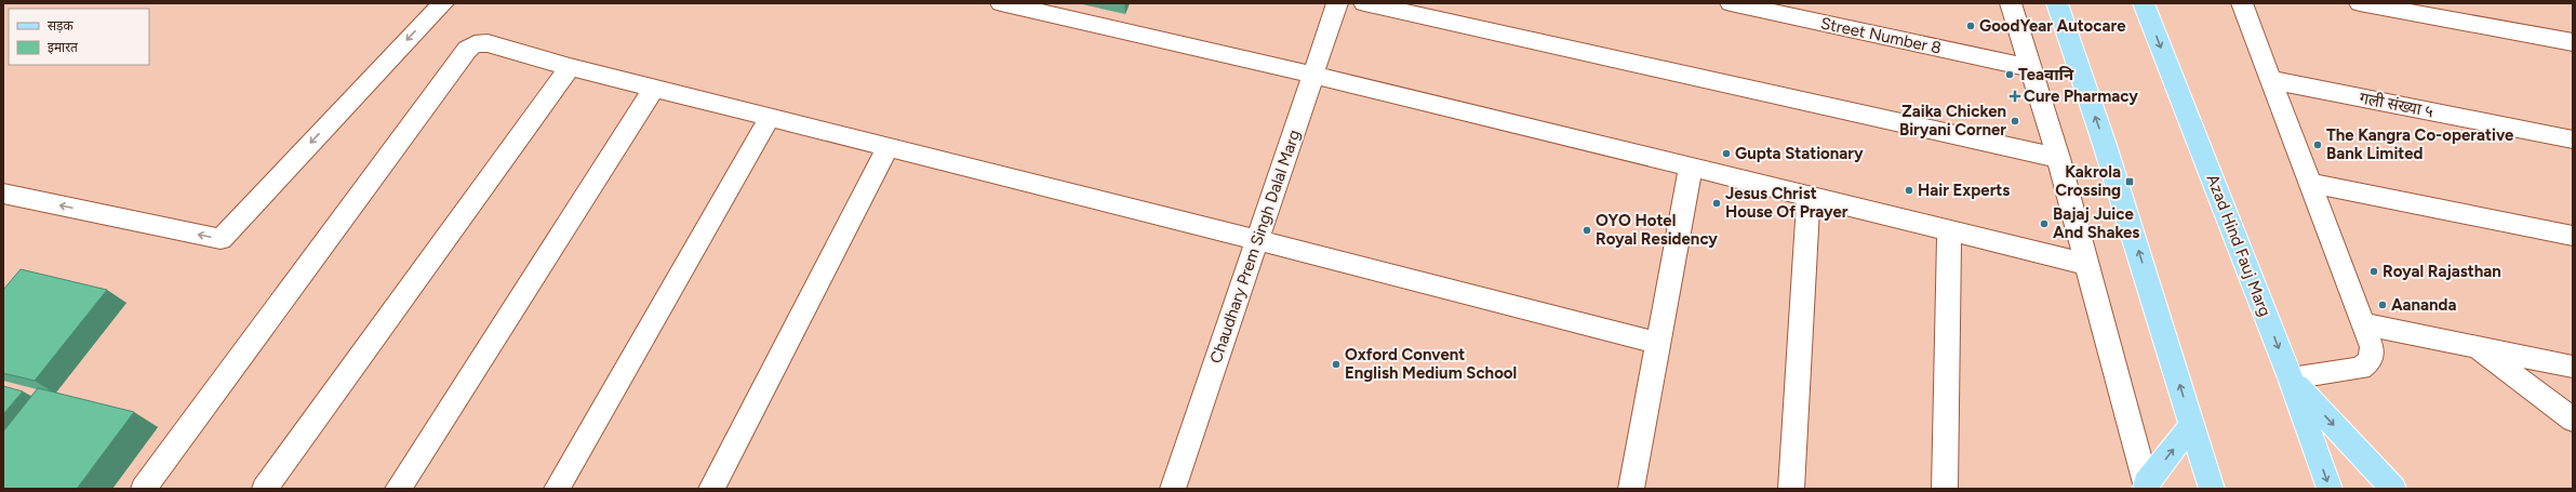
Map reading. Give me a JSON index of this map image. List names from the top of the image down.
{
  "streets": {
    "main road": ["Azad Hind Fauj Marg"],
    "street": ["Street Number 8", "गली संख्या ५", "Chaudhary Prem Singh Dalal Marg"]
  },
  "places": {
    "other": [
      "GoodYear Autocare",
      "Teaवानि",
      "Zaika Chicken Biryani Corner",
      "The Kangra Co-operative Bank Limited",
      "Gupta Stationary",
      "Hair Experts",
      "Jesus Christ House Of Prayer",
      "Bajaj Juice And Shakes",
      "OYO Hotel Royal Residency",
      "Royal Rajasthan",
      "Aananda",
      "Oxford Convent English Medium School"
    ],
    "health": ["Cure Pharmacy"],
    "transit": ["Kakrola Crossing"]
  },
  "legend": ["सड़क", "इमारत"]
}
